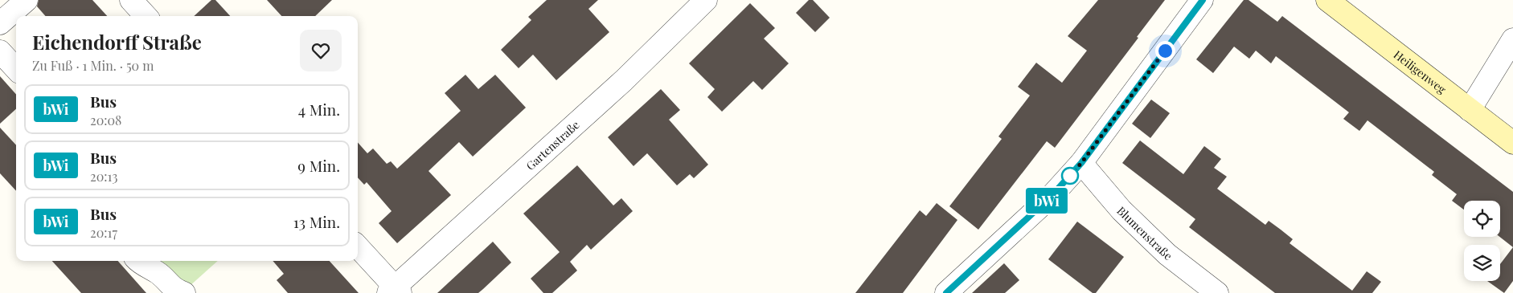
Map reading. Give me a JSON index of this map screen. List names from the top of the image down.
{
  "streets": {
    "street": ["Heiligenweg", "Gartenstraße", "Blumenstraße"]
  },
  "lines": ["bus line bWi"],
  "page": {
    "on_map": "bWi",
    "heading": ["Eichendorff Straße", "Zu Fuß · 1 Min. · 50 m"],
    "list": [
      {
        "mark": "bWi",
        "name": "Bus",
        "note": "20:08",
        "value": "4 Min."
      },
      {
        "mark": "bWi",
        "name": "Bus",
        "note": "20:13",
        "value": "9 Min."
      },
      {
        "mark": "bWi",
        "name": "Bus",
        "note": "20:17",
        "value": "13 Min."
      }
    ]
  }
}
